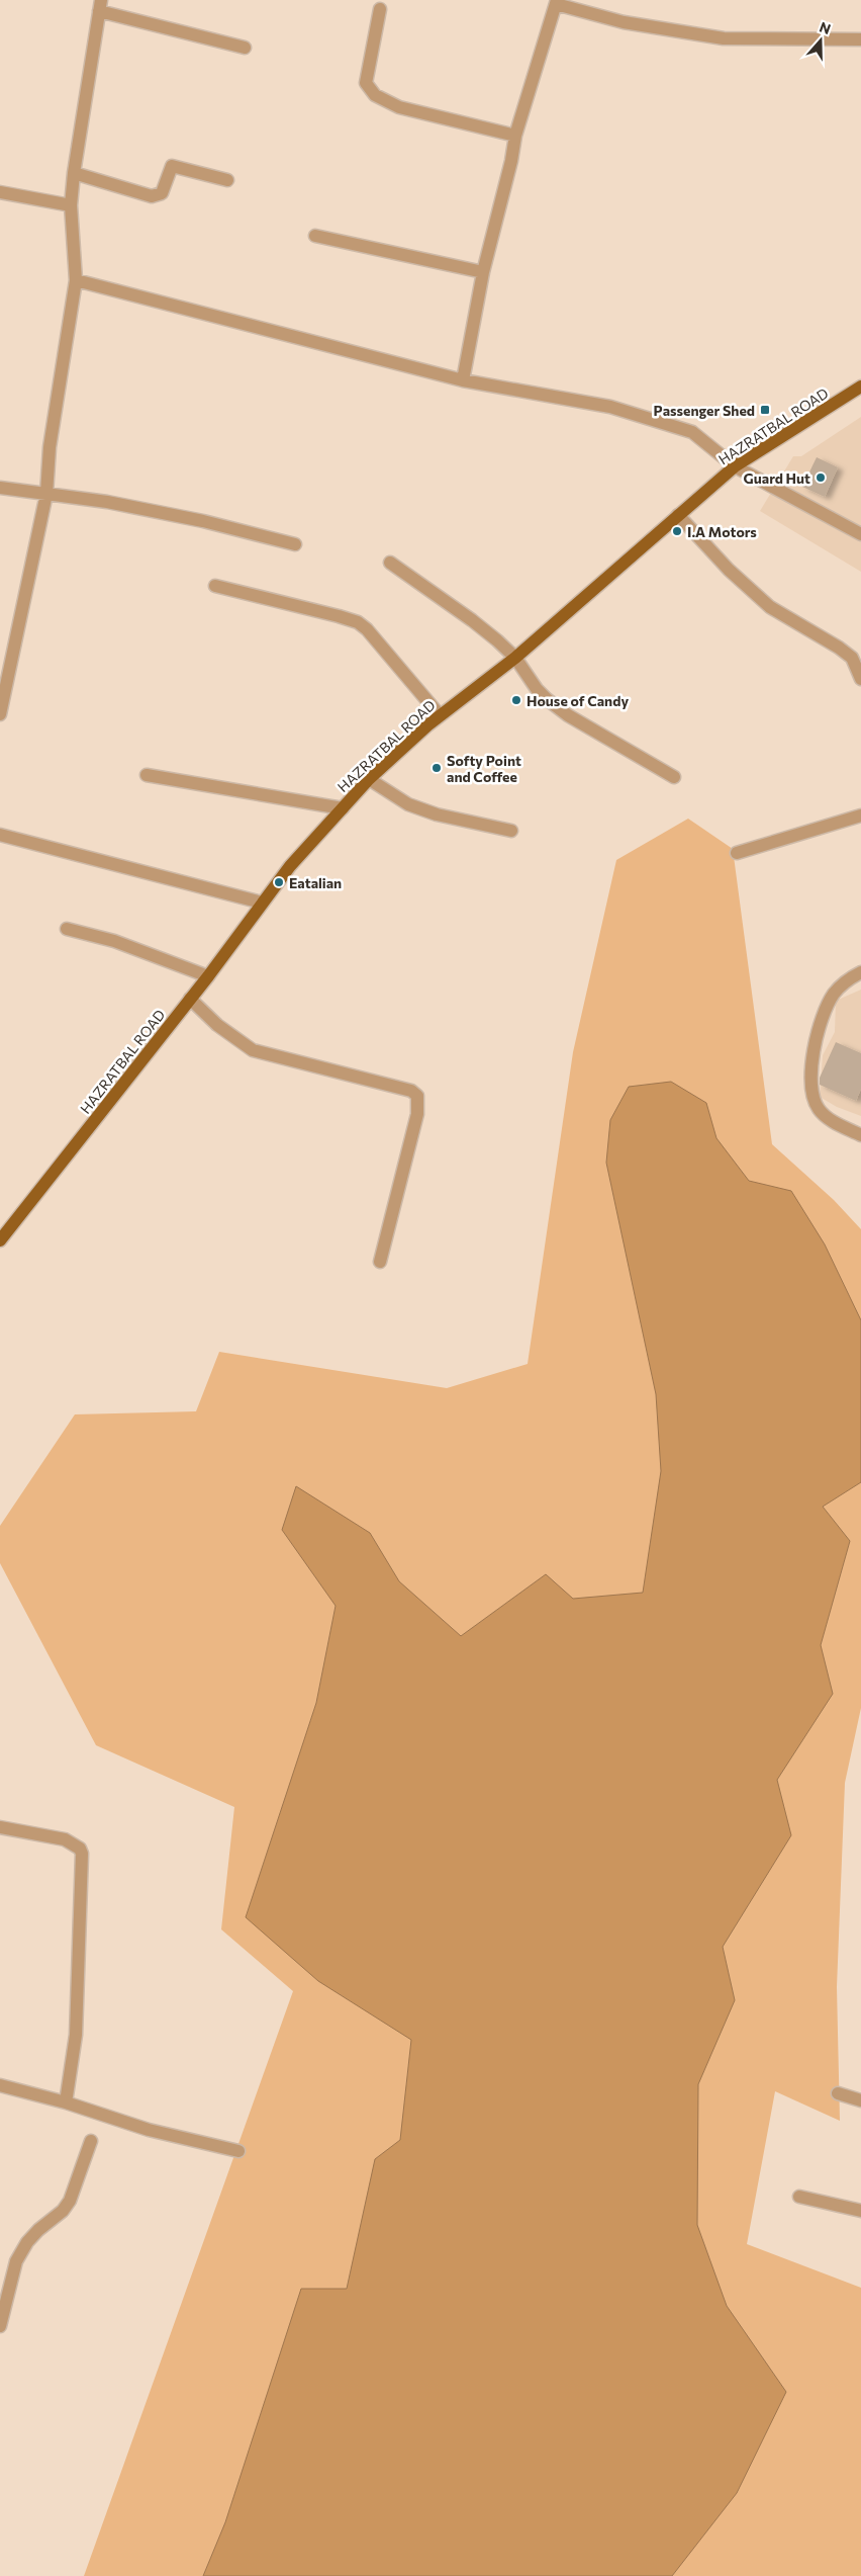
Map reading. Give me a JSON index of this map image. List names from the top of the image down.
{
  "streets": {
    "main road": ["HAZRATBAL ROAD"]
  },
  "places": {
    "transit": ["Passenger Shed"],
    "other": [
      "Guard Hut",
      "I.A Motors",
      "House of Candy",
      "Softy Point and Coffee",
      "Eatalian"
    ]
  },
  "north": "top"
}
